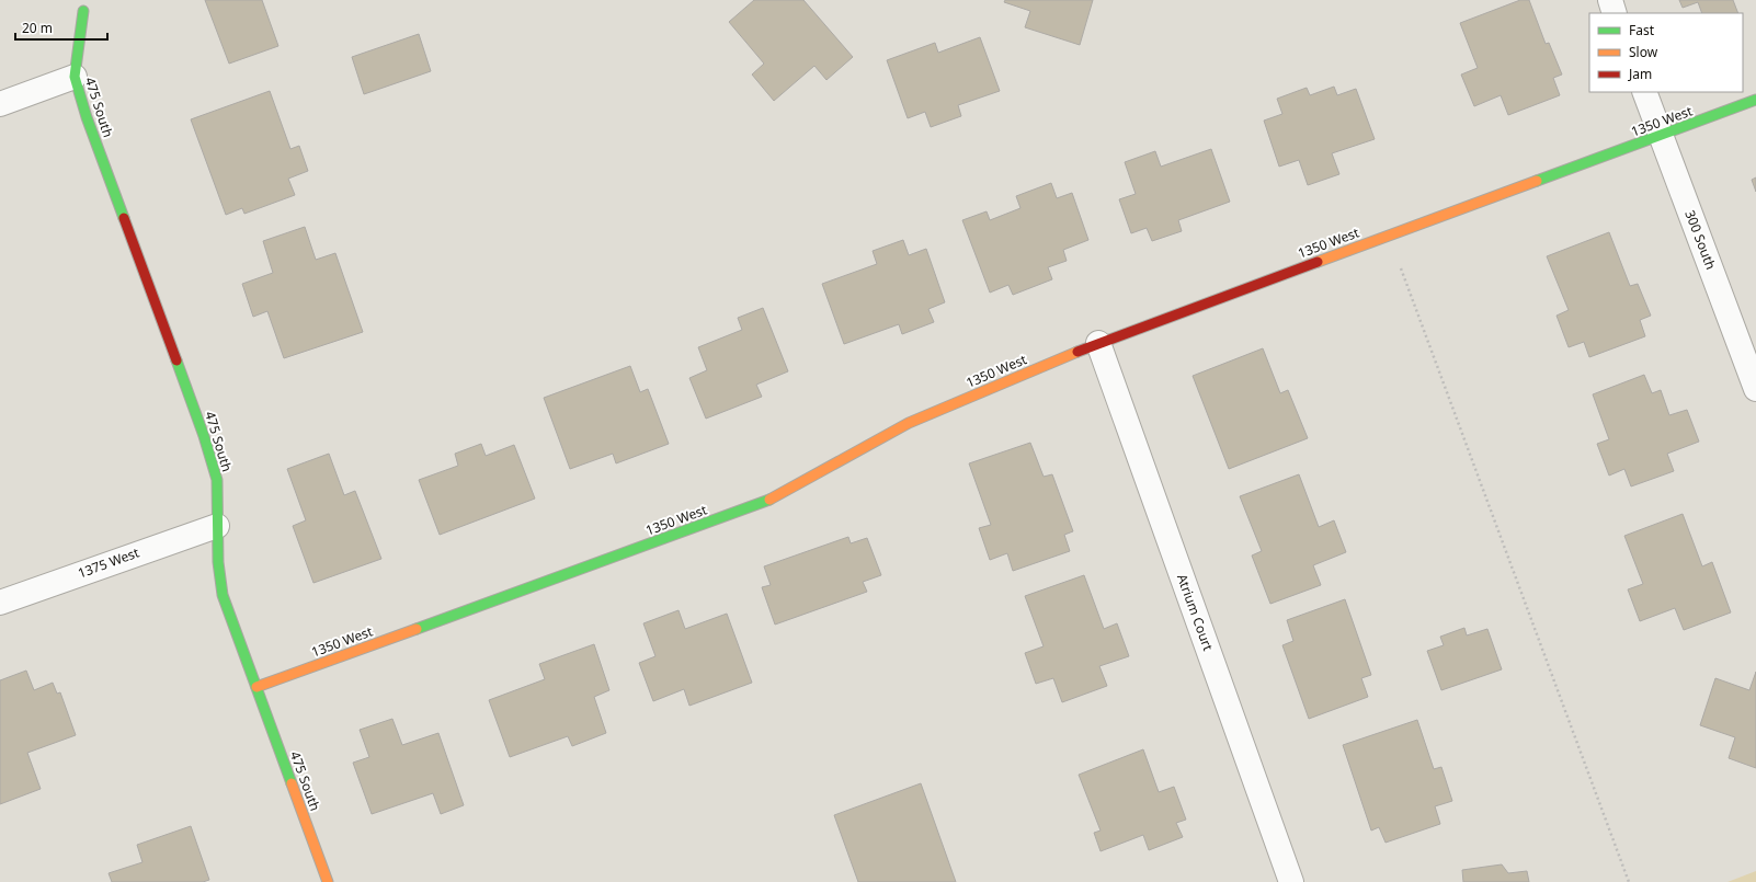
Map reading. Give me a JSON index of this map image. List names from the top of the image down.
{
  "streets": {
    "street": [
      "475 South",
      "1350 West",
      "300 South",
      "1375 West",
      "Atrium Court"
    ]
  },
  "crossings": [
    ["475 South", "1350 West"],
    ["475 South", "1375 West"],
    ["1350 West", "300 South"],
    ["1350 West", "Atrium Court"]
  ],
  "legend": ["Fast", "Slow", "Jam"],
  "scale_bar": "20 m"
}
